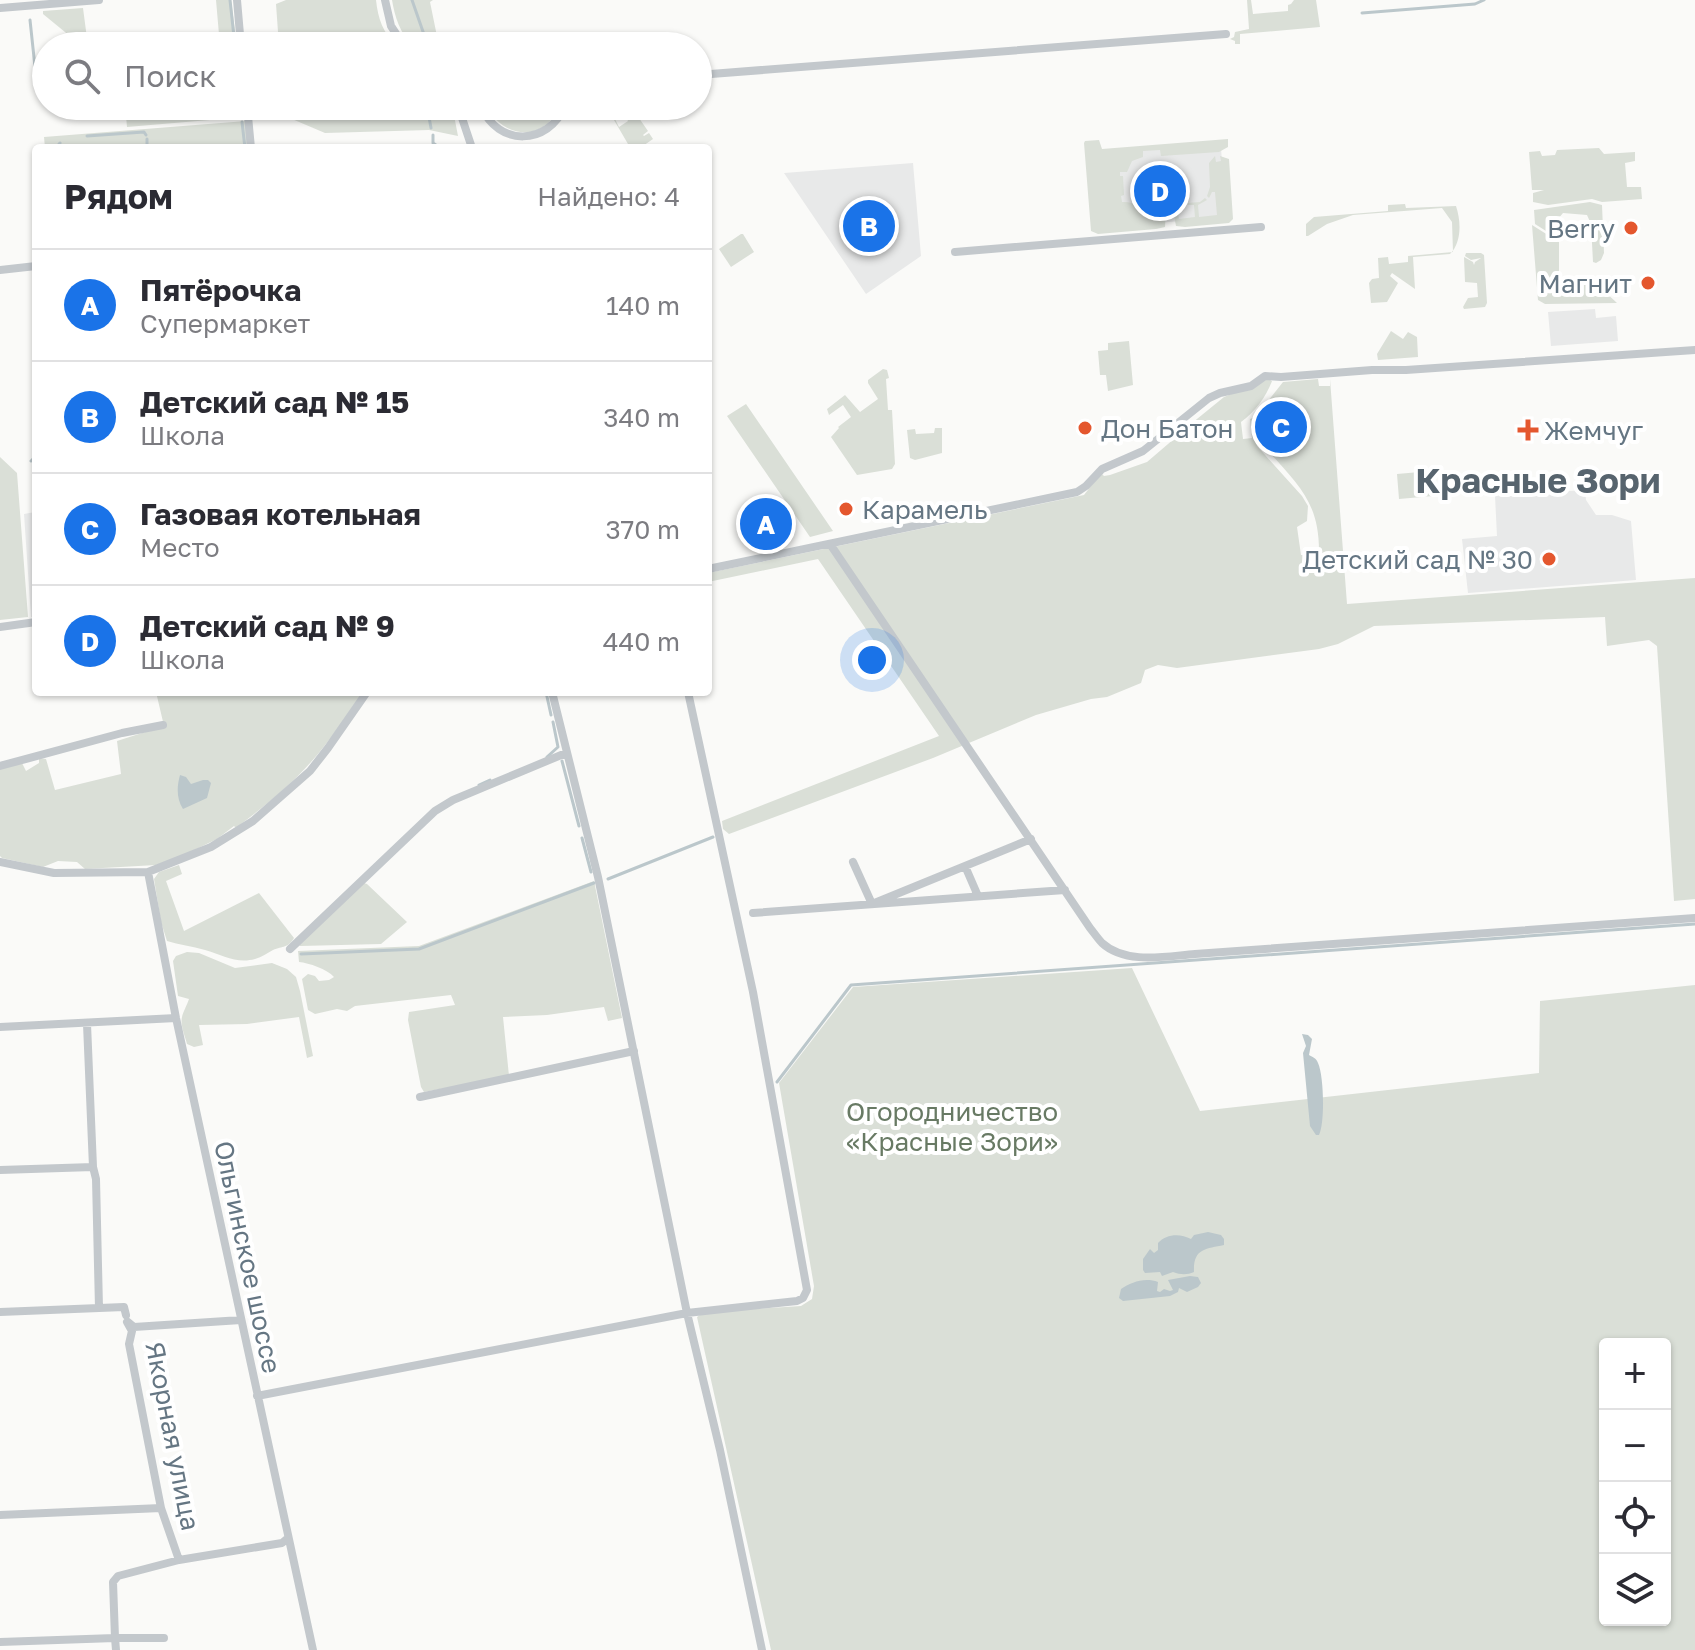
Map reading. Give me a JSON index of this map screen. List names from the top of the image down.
{
  "streets": {
    "street": ["Ольгинское шоссе", "Якорная улица"]
  },
  "districts": ["Красные Зори"],
  "parks": ["Огородничество «Красные Зори»"],
  "places": {
    "other": [
      "Berry",
      "Магнит",
      "Дон Батон",
      "Карамель",
      "Детский сад № 30"
    ],
    "health": ["Жемчуг"]
  },
  "page": {
    "search": "Поиск",
    "heading": ["Рядом", "Найдено: 4"],
    "pins": [
      "D",
      "B",
      "C",
      "A"
    ],
    "list": [
      {
        "mark": "A",
        "name": "Пятёрочка",
        "note": "Супермаркет",
        "value": "140 m"
      },
      {
        "mark": "B",
        "name": "Детский сад № 15",
        "note": "Школа",
        "value": "340 m"
      },
      {
        "mark": "C",
        "name": "Газовая котельная",
        "note": "Место",
        "value": "370 m"
      },
      {
        "mark": "D",
        "name": "Детский сад № 9",
        "note": "Школа",
        "value": "440 m"
      }
    ],
    "map_buttons": ["+", "−"]
  }
}
